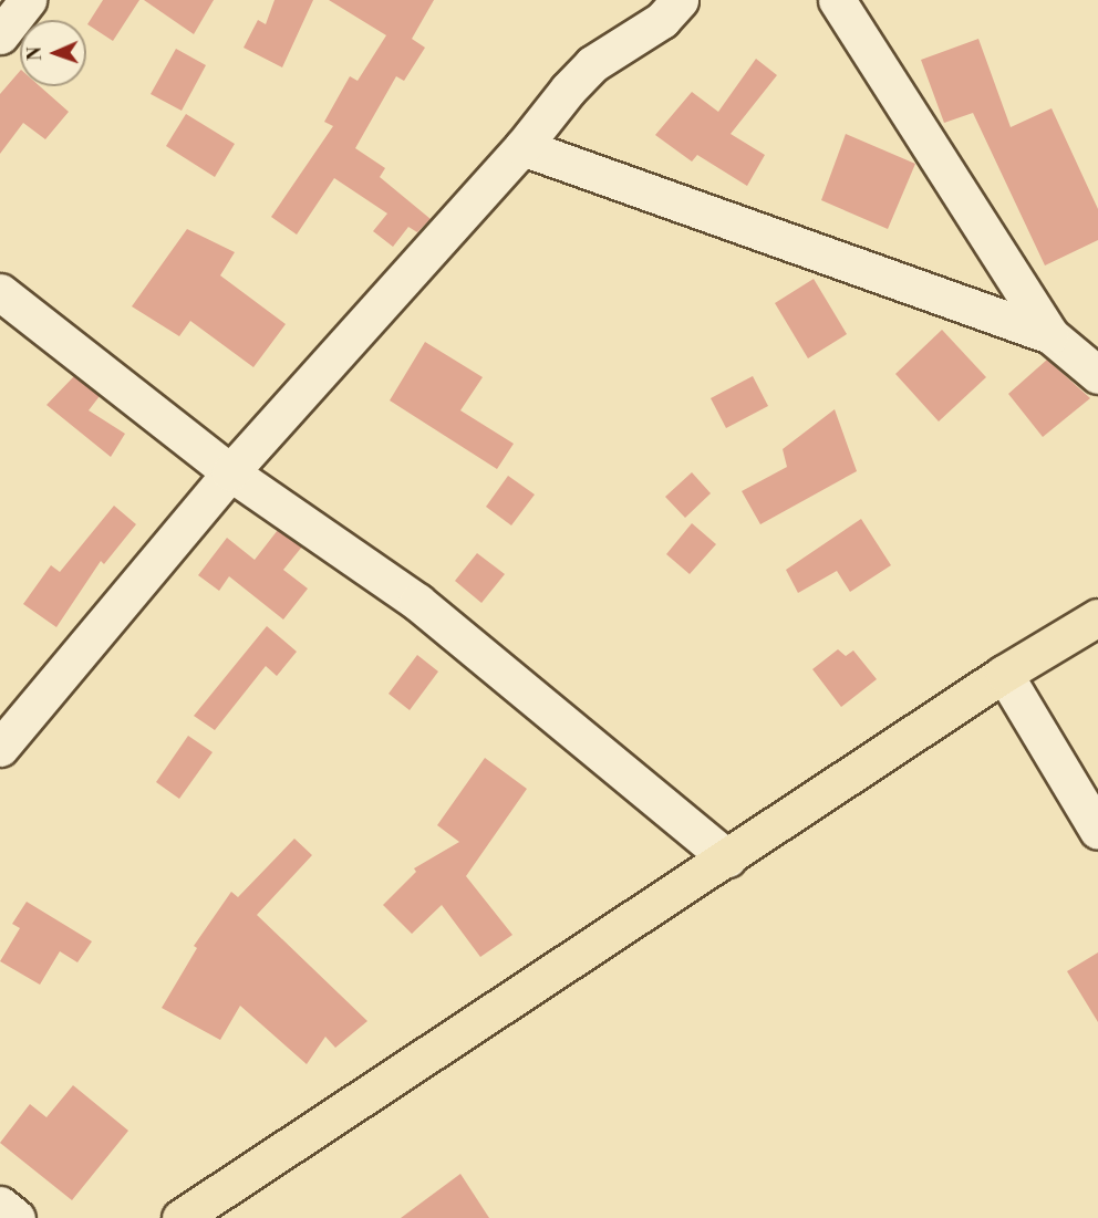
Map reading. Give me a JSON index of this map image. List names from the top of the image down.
{
  "north": "left"
}
